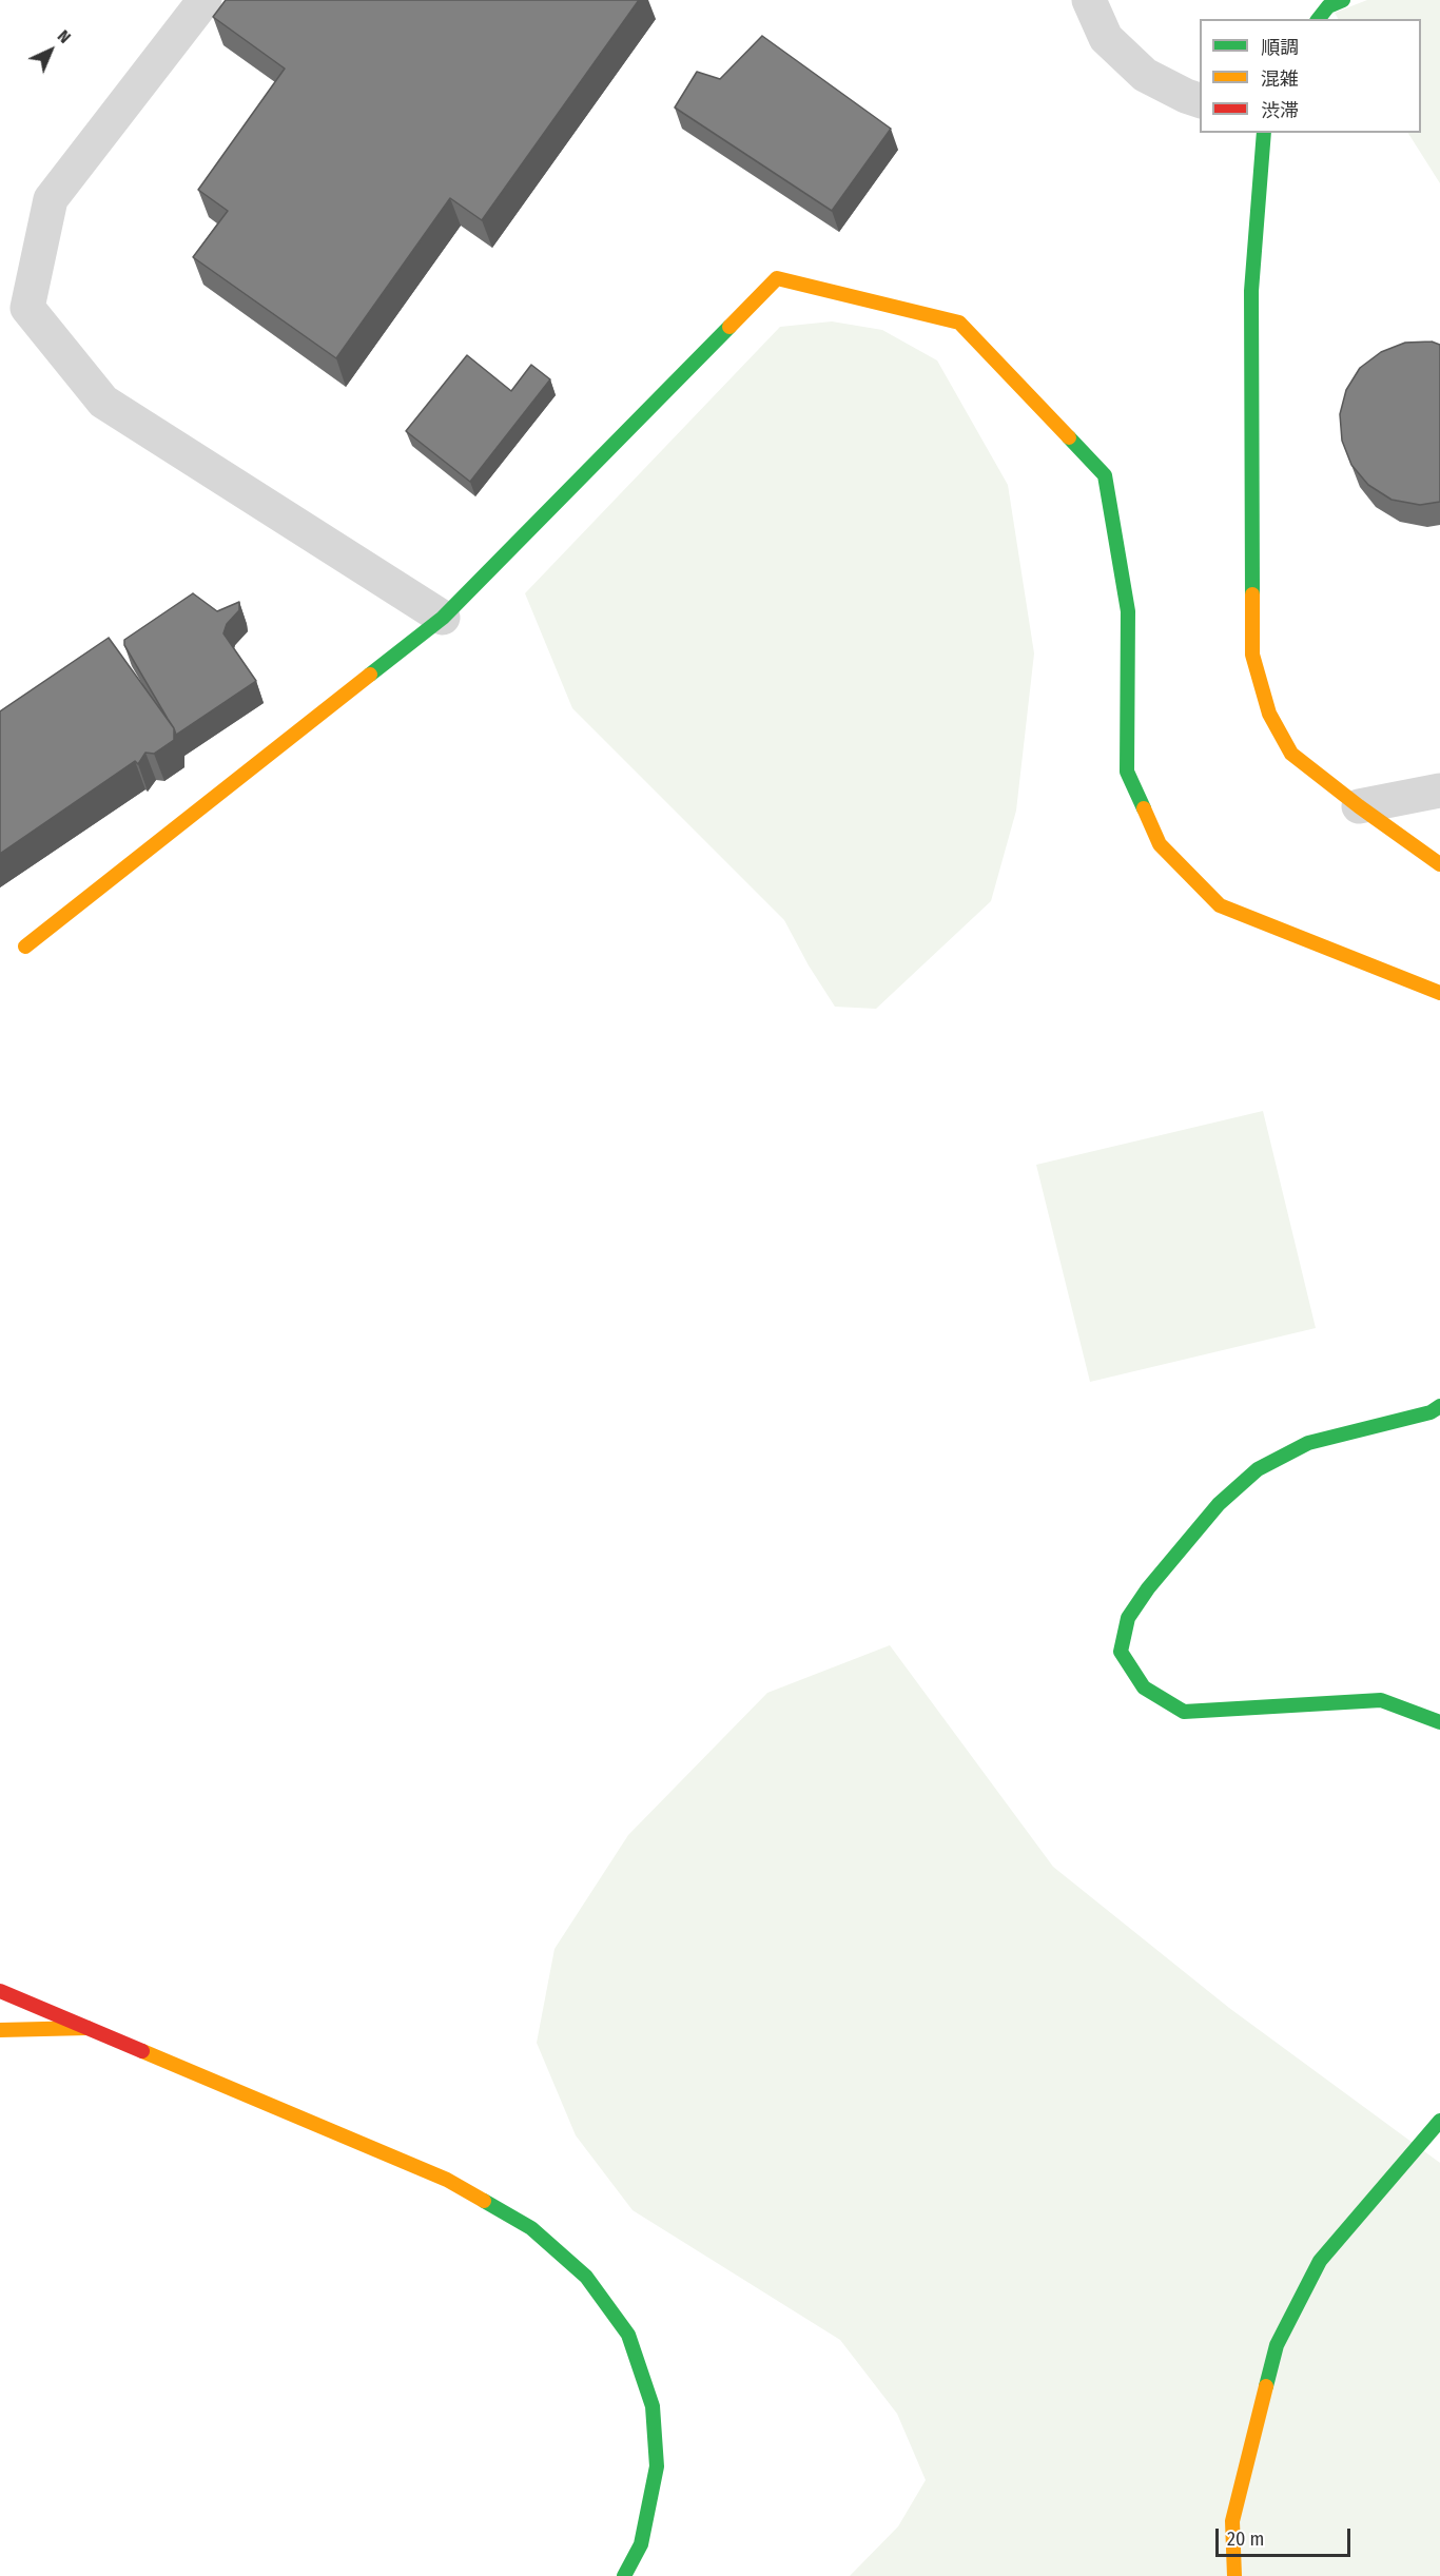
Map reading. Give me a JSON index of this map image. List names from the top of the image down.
{
  "legend": ["順調", "混雑", "渋滞"],
  "scale_bar": "20 m",
  "north": "top right"
}
